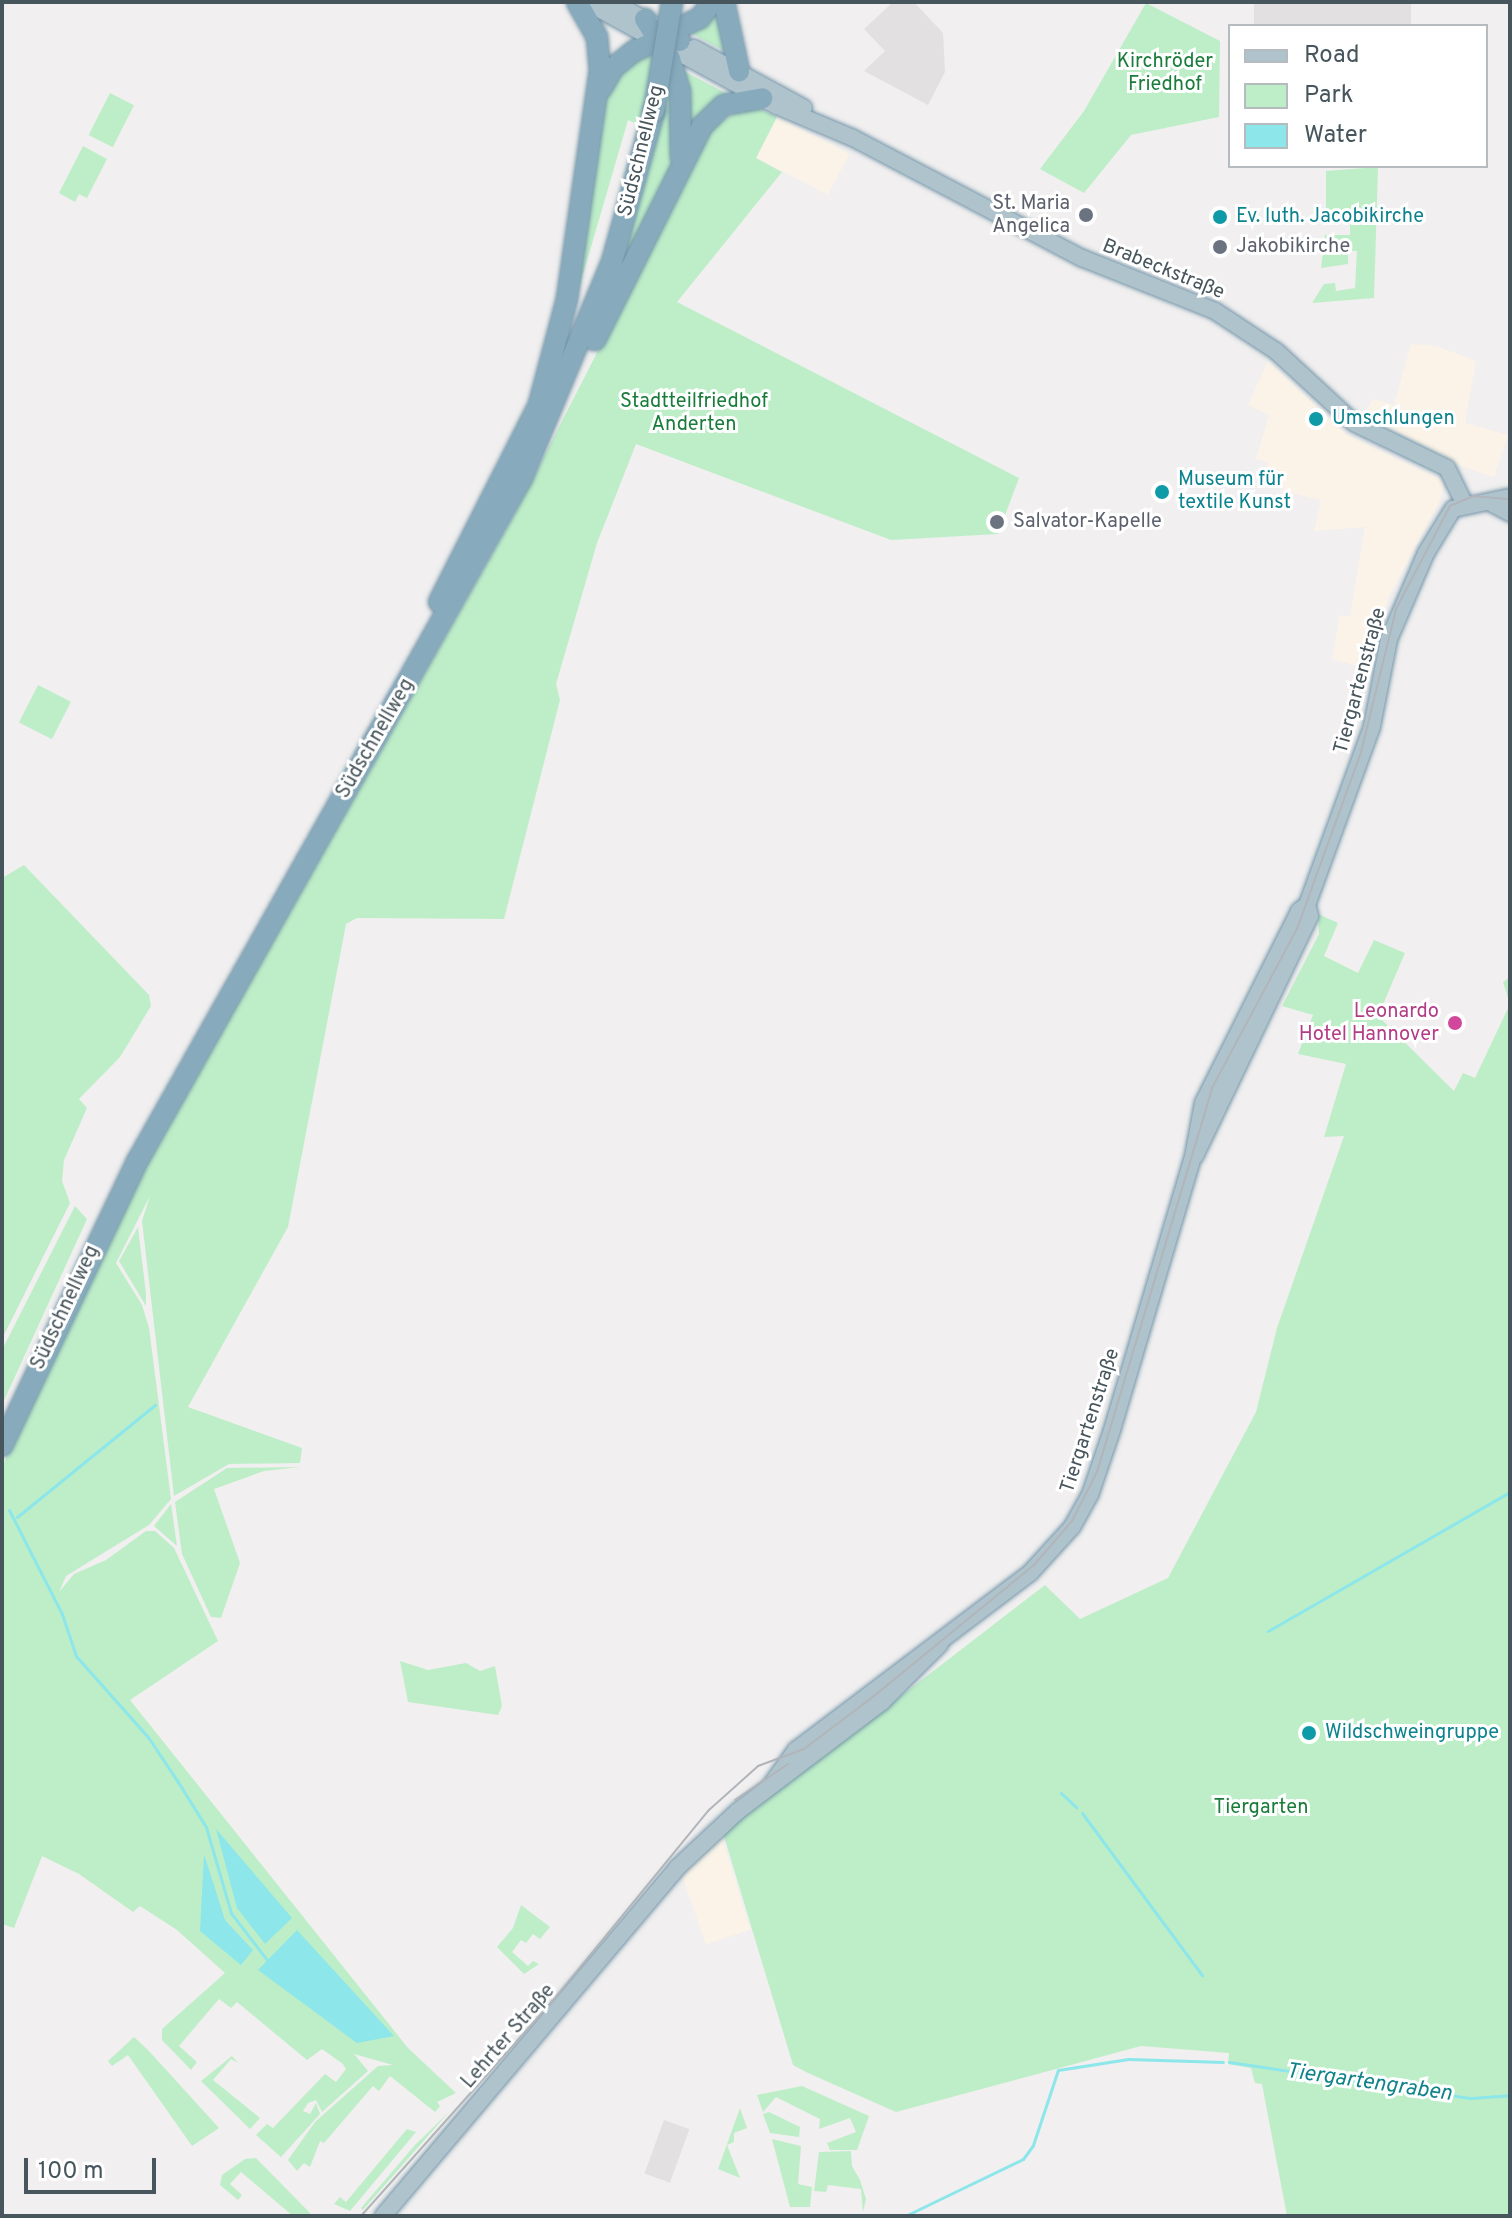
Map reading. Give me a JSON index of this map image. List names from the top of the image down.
{
  "streets": {
    "highway": ["Südschnellweg"],
    "main road": ["Brabeckstraße", "Tiergartenstraße", "Lehrter Straße"]
  },
  "crossings": [
    ["Brabeckstraße", "Tiergartenstraße"],
    ["Tiergartenstraße", "Lehrter Straße"]
  ],
  "water": ["Tiergartengraben"],
  "parks": ["Kirchröder Friedhof", "Stadtteilfriedhof Anderten", "Tiergarten"],
  "places": [
    "St. Maria Angelica",
    "Ev. luth. Jacobikirche",
    "Jakobikirche",
    "Umschlungen",
    "Museum für textile Kunst",
    "Salvator-Kapelle",
    "Leonardo Hotel Hannover",
    "Wildschweingruppe"
  ],
  "legend": ["Road", "Park", "Water"],
  "scale_bar": "100 m"
}
